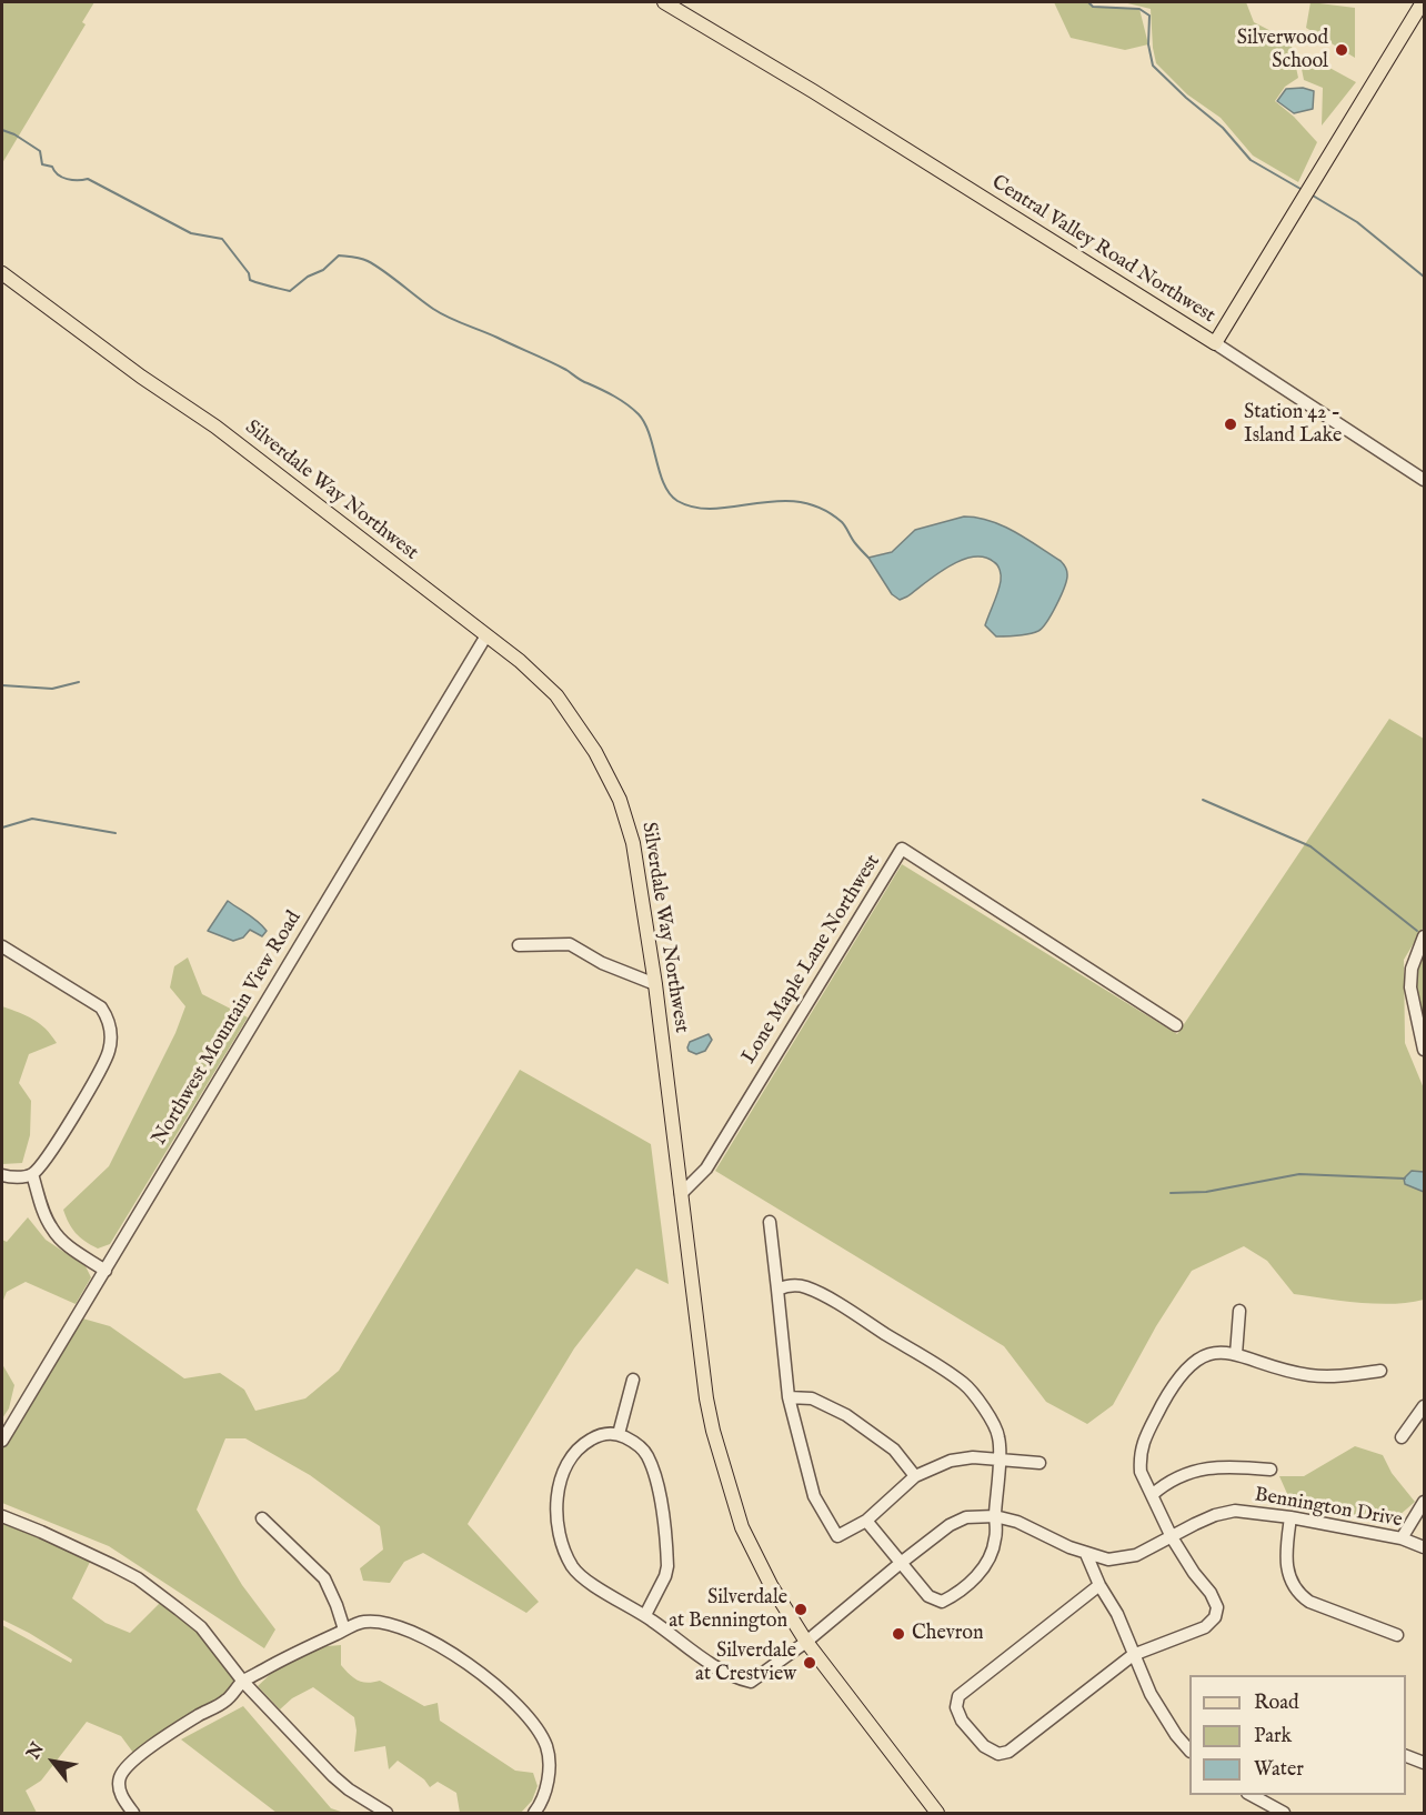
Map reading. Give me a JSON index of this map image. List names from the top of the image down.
{
  "streets": {
    "main road": ["Central Valley Road Northwest", "Silverdale Way Northwest"],
    "street": ["Lone Maple Lane Northwest", "Northwest Mountain View Road", "Bennington Drive"]
  },
  "crossings": [
    ["Silverdale Way Northwest", "Lone Maple Lane Northwest"],
    ["Silverdale Way Northwest", "Northwest Mountain View Road"],
    ["Silverdale Way Northwest", "Bennington Drive"]
  ],
  "places": [
    "Silverwood School",
    "Station 42 - Island Lake",
    "Silverdale at Bennington",
    "Chevron",
    "Silverdale at Crestview"
  ],
  "legend": ["Road", "Park", "Water"],
  "north": "top left"
}
